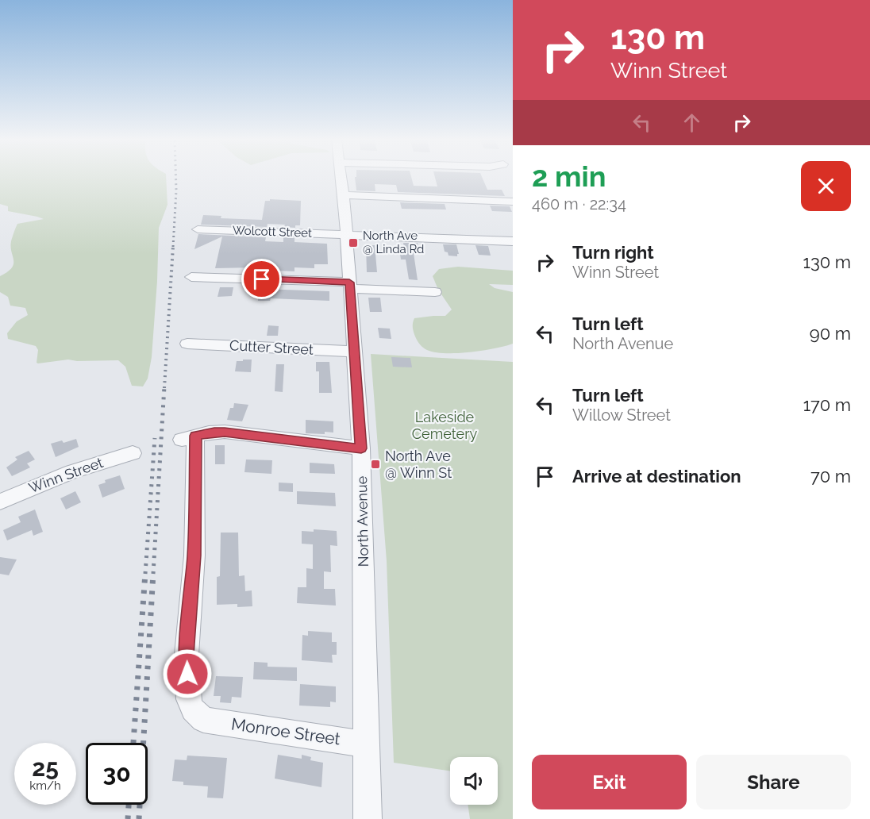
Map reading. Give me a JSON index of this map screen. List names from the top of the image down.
{
  "streets": {
    "street": [
      "Wolcott Street",
      "Cutter Street",
      "Winn Street",
      "North Avenue",
      "Monroe Street"
    ]
  },
  "crossings": [
    ["Wolcott Street", "North Avenue"],
    ["Cutter Street", "North Avenue"],
    ["North Avenue", "Monroe Street"]
  ],
  "parks": ["Lakeside Cemetery"],
  "places": {
    "transit": ["North Ave @ Linda Rd", "North Ave @ Winn St"]
  },
  "page": {
    "turn": ["130 m", "Winn Street"],
    "heading": ["2 min", "460 m · 22:34"],
    "list": [
      {
        "name": "Turn right",
        "note": "Winn Street",
        "value": "130 m"
      },
      {
        "name": "Turn left",
        "note": "North Avenue",
        "value": "90 m"
      },
      {
        "name": "Turn left",
        "note": "Willow Street",
        "value": "170 m"
      },
      {
        "name": "Arrive at destination",
        "value": "70 m"
      }
    ],
    "speed": "25 km/h",
    "limit": "30",
    "buttons": ["Exit", "Share"]
  }
}
